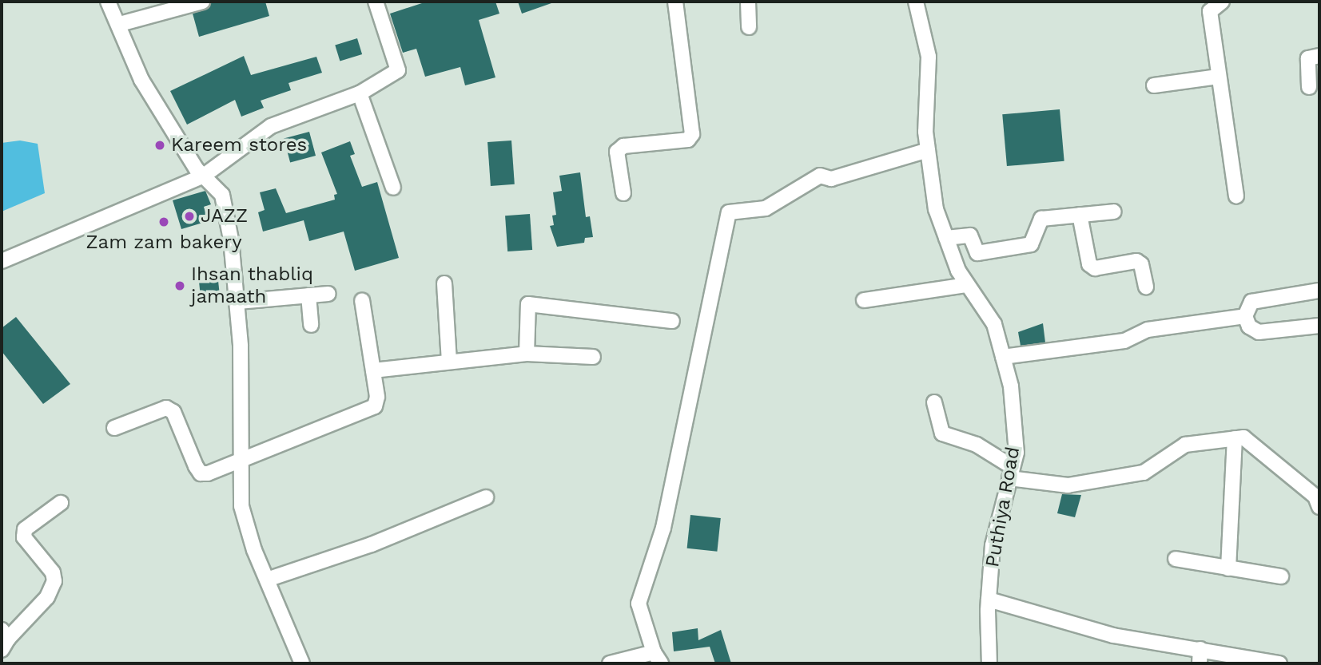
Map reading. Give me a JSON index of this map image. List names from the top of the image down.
{
  "streets": {
    "street": ["Puthiya Road"]
  },
  "places": [
    "Kareem stores",
    "JAZZ",
    "Zam zam bakery",
    "Ihsan thabliq jamaath"
  ]
}
